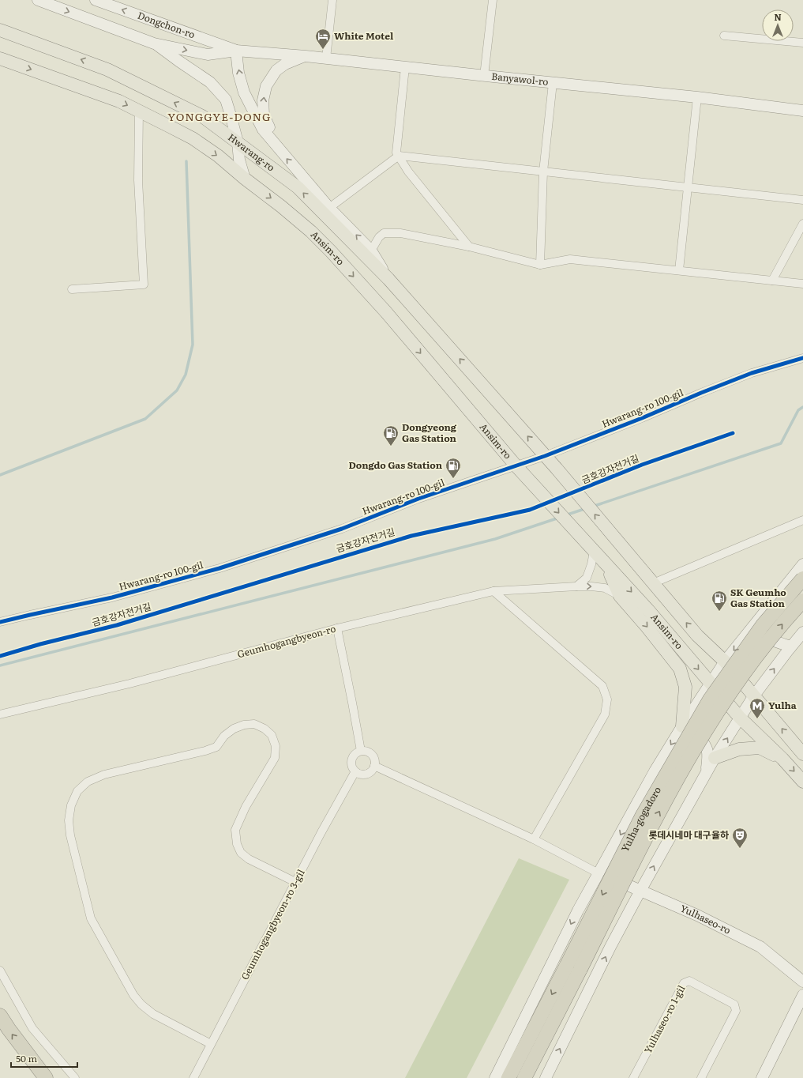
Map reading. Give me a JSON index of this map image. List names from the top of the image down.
{
  "streets": {
    "highway": ["Yulha-gogadoro"],
    "main road": [
      "Dongchon-ro",
      "Banyawol-ro",
      "Hwarang-ro",
      "Ansim-ro",
      "Yulhaseo-ro"
    ],
    "street": [
      "Hwarang-ro 100-gil",
      "Geumhogangbyeon-ro",
      "Geumhogangbyeon-ro 3-gil",
      "Yulhaseo-ro 1-gil"
    ],
    "cycle path": ["금호강자전거길"]
  },
  "crossings": [
    ["Dongchon-ro", "Banyawol-ro"],
    ["Ansim-ro", "Hwarang-ro 100-gil"]
  ],
  "districts": ["YONGGYE-DONG"],
  "places": {
    "hotel": ["White Motel"],
    "fuel station": ["Dongyeong Gas Station", "Dongdo Gas Station", "SK Geumho Gas Station"],
    "metro station": ["Yulha"],
    "theatre": ["롯데시네마 대구율하"]
  },
  "scale_bar": "50 m",
  "north": "top"
}
